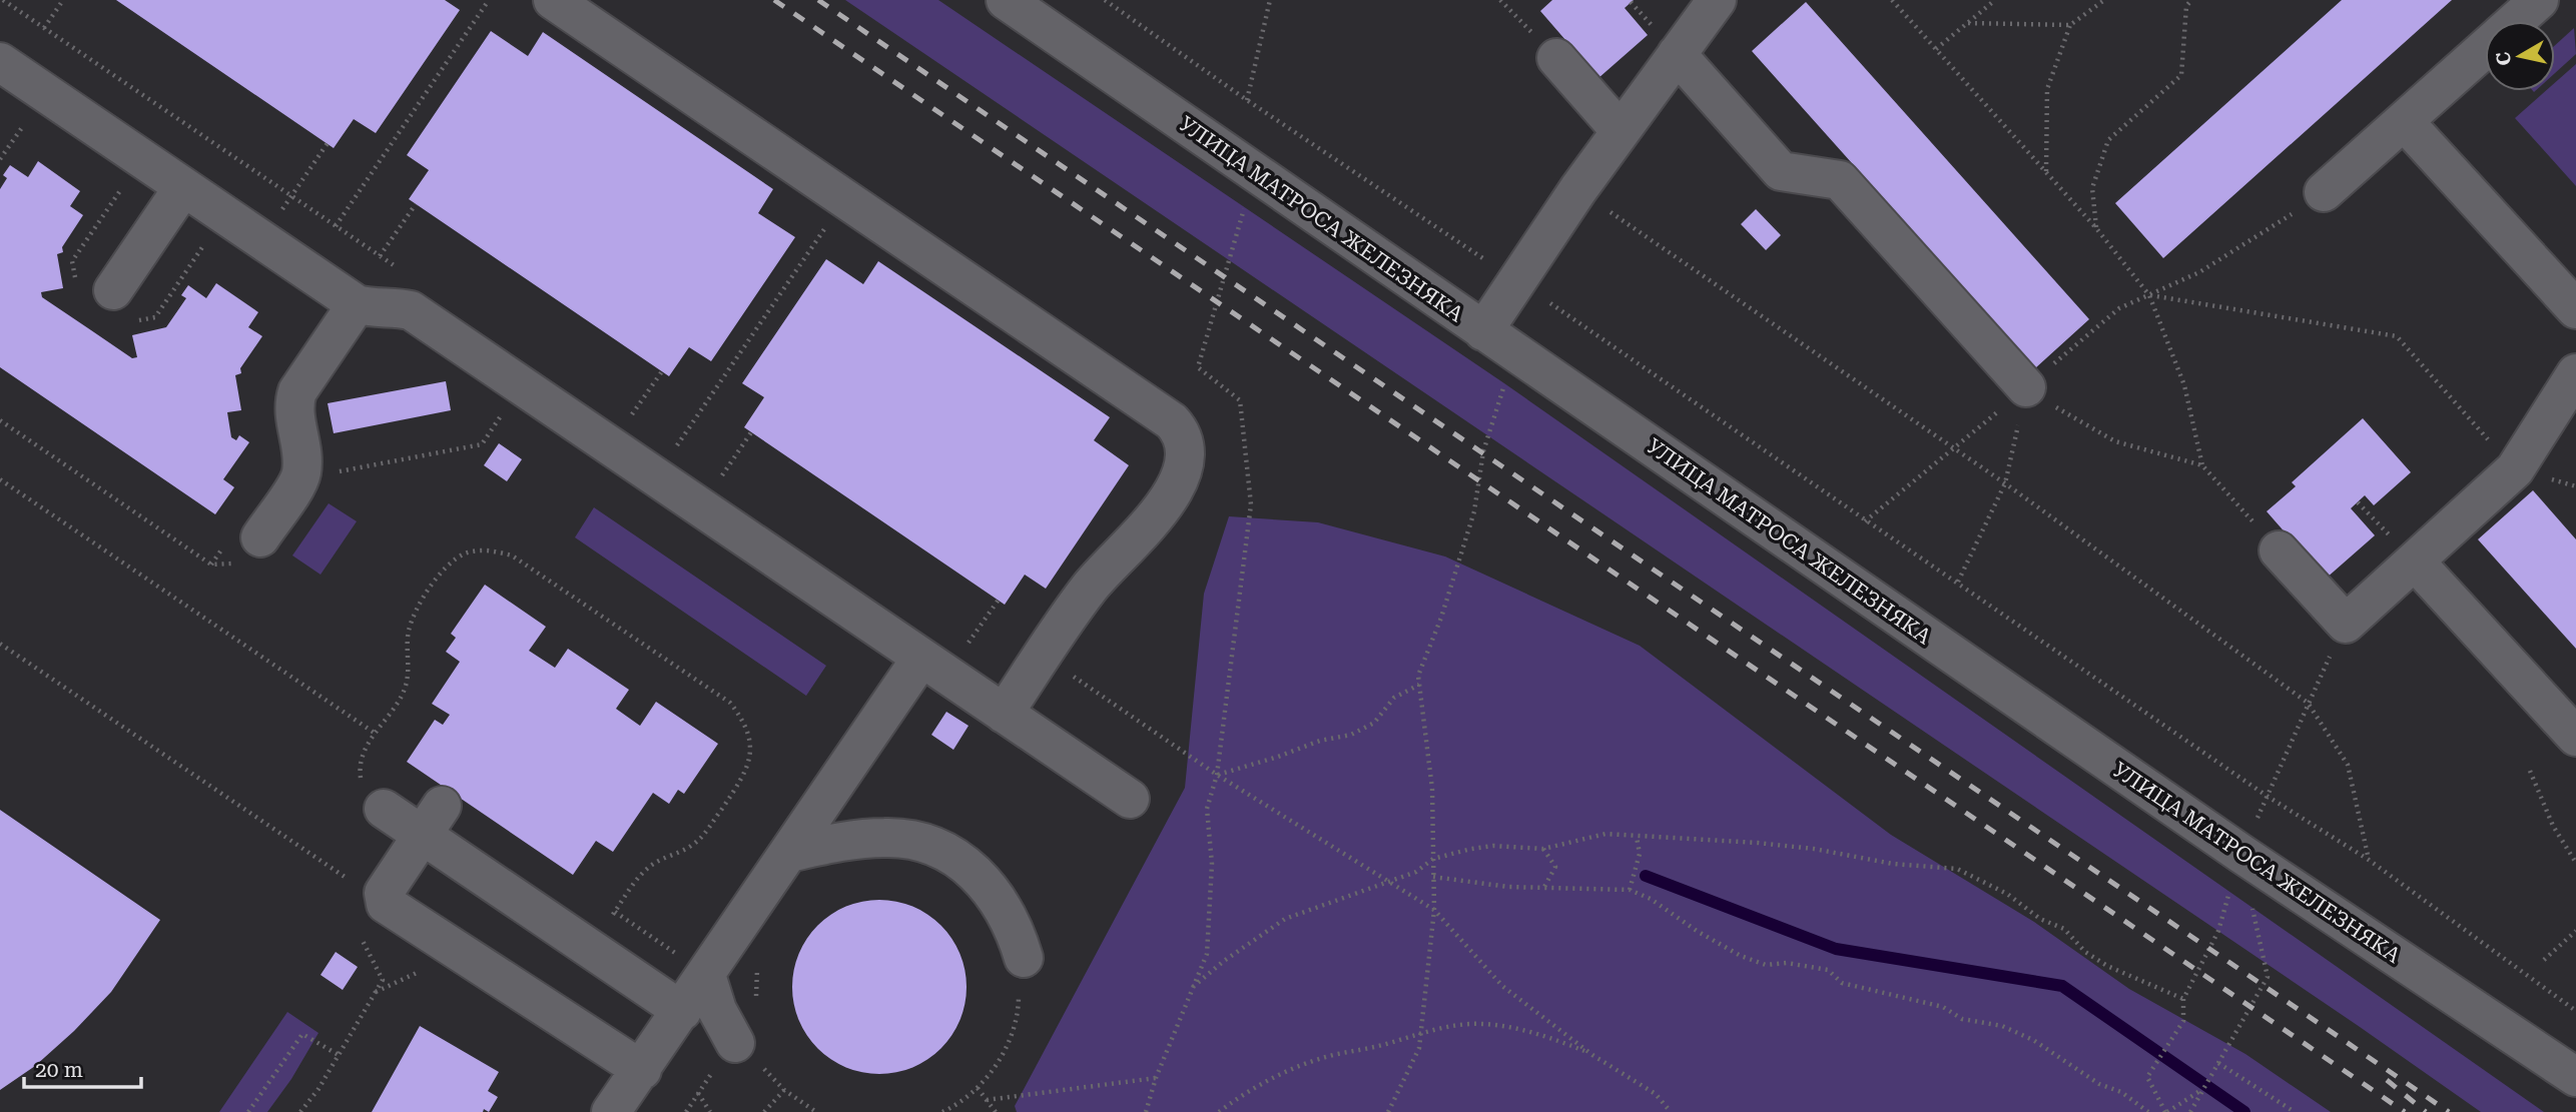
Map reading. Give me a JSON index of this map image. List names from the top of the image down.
{
  "streets": {
    "street": ["УЛИЦА МАТРОСА ЖЕЛЕЗНЯКА"]
  },
  "scale_bar": "20 m",
  "north": "left"
}
